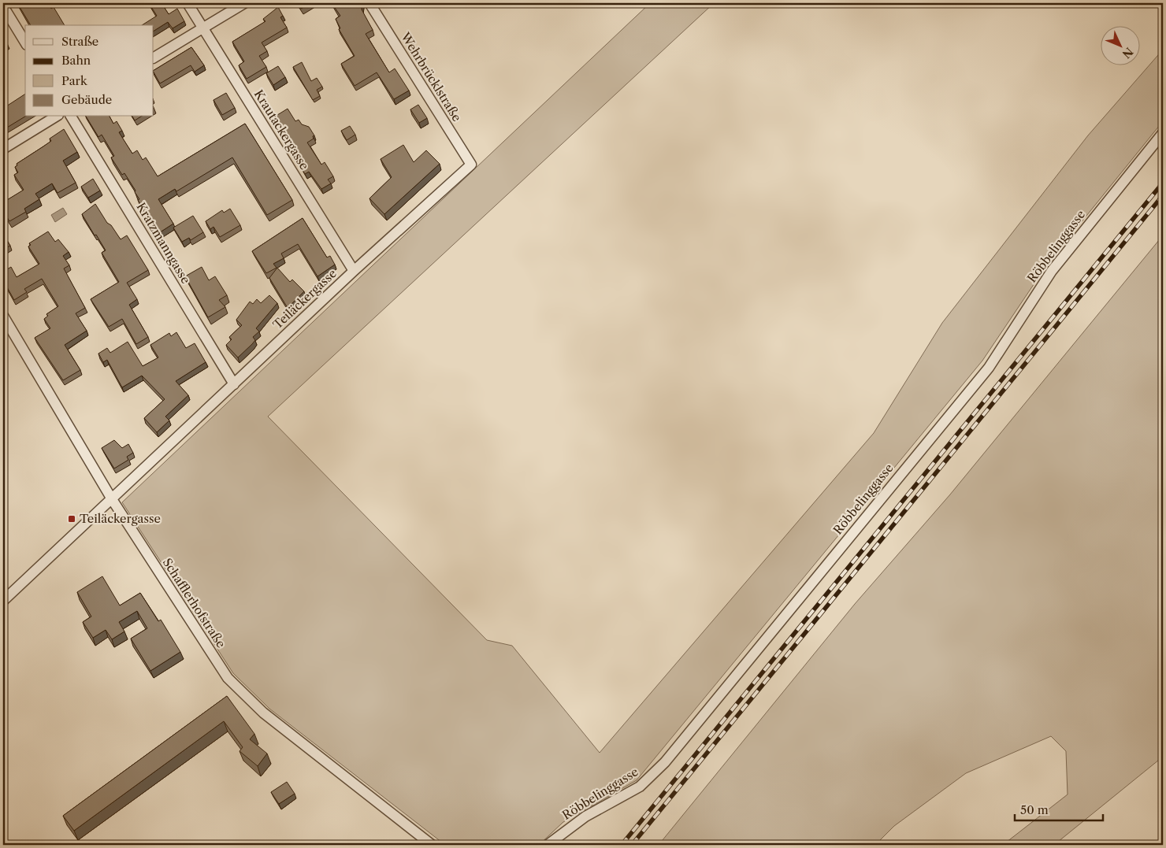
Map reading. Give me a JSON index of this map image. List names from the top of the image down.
{
  "streets": {
    "street": [
      "Wehrbrücklstraße",
      "Krautackergasse",
      "Kratzmanngasse",
      "Röbbelinggasse",
      "Teiläckergasse",
      "Schafflerhofstraße"
    ]
  },
  "crossings": [
    ["Wehrbrücklstraße", "Teiläckergasse"],
    ["Krautackergasse", "Teiläckergasse"],
    ["Kratzmanngasse", "Teiläckergasse"],
    ["Teiläckergasse", "Schafflerhofstraße"]
  ],
  "places": {
    "transit": ["Teiläckergasse"]
  },
  "legend": [
    "Straße",
    "Bahn",
    "Park",
    "Gebäude"
  ],
  "scale_bar": "50 m",
  "north": "bottom right"
}
